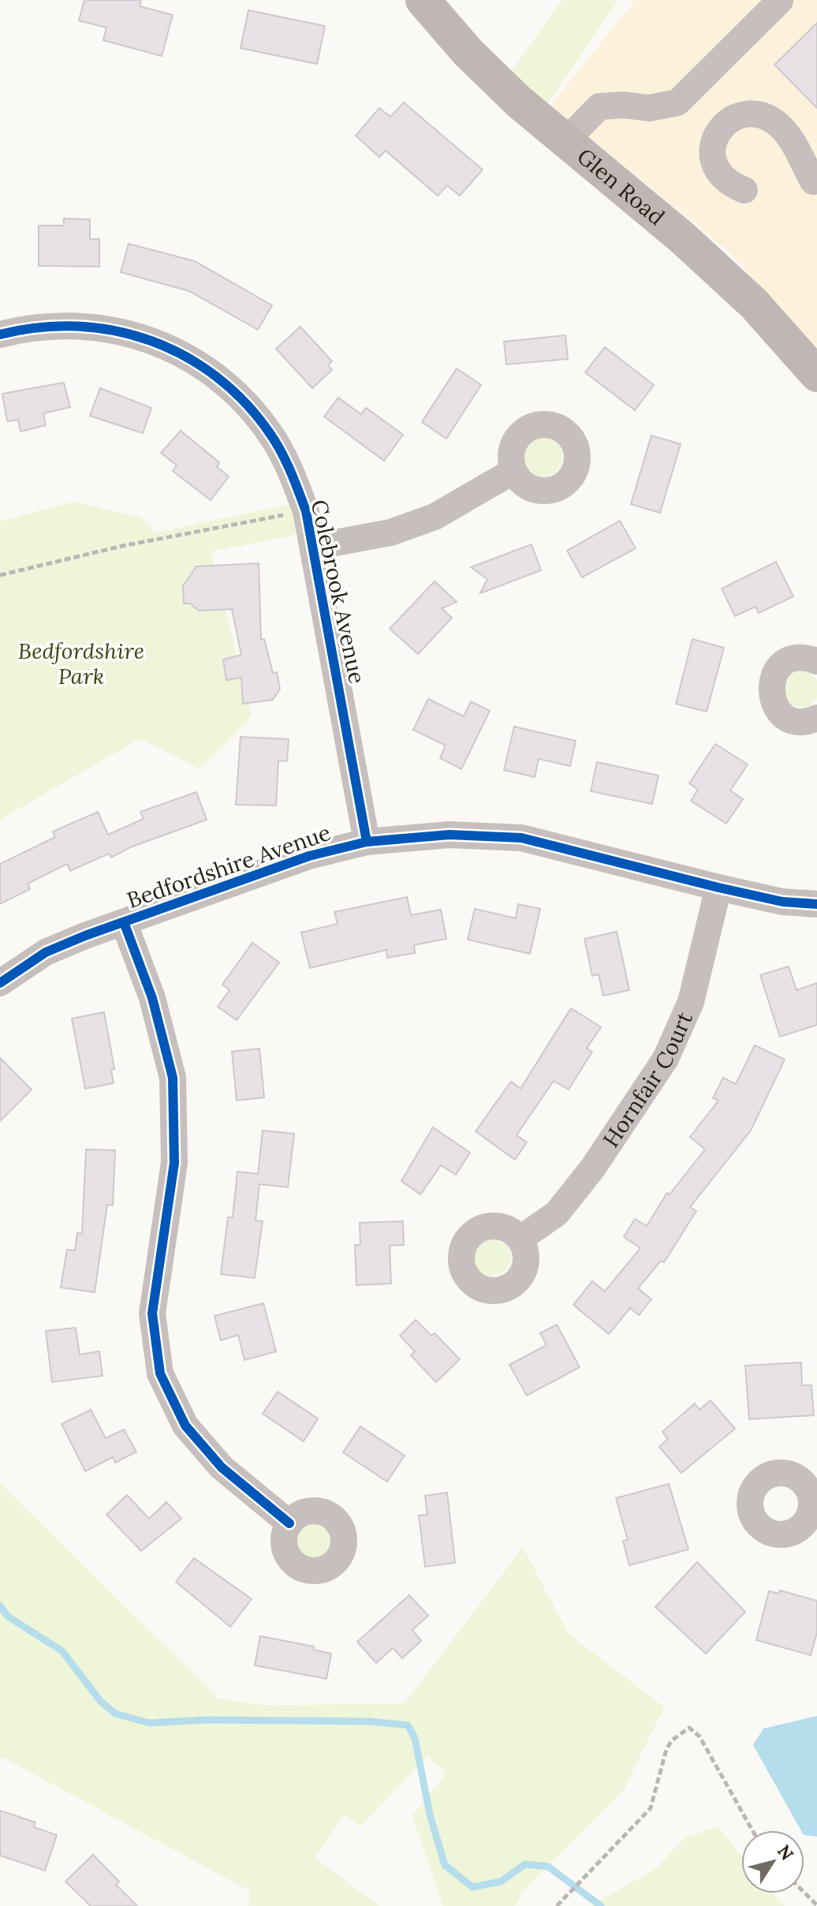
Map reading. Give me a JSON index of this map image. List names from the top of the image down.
{
  "streets": {
    "main road": ["Glen Road"],
    "street": ["Colebrook Avenue", "Bedfordshire Avenue", "Hornfair Court"]
  },
  "crossings": [
    ["Colebrook Avenue", "Bedfordshire Avenue"],
    ["Bedfordshire Avenue", "Hornfair Court"]
  ],
  "parks": ["Bedfordshire Park"],
  "north": "top right"
}
